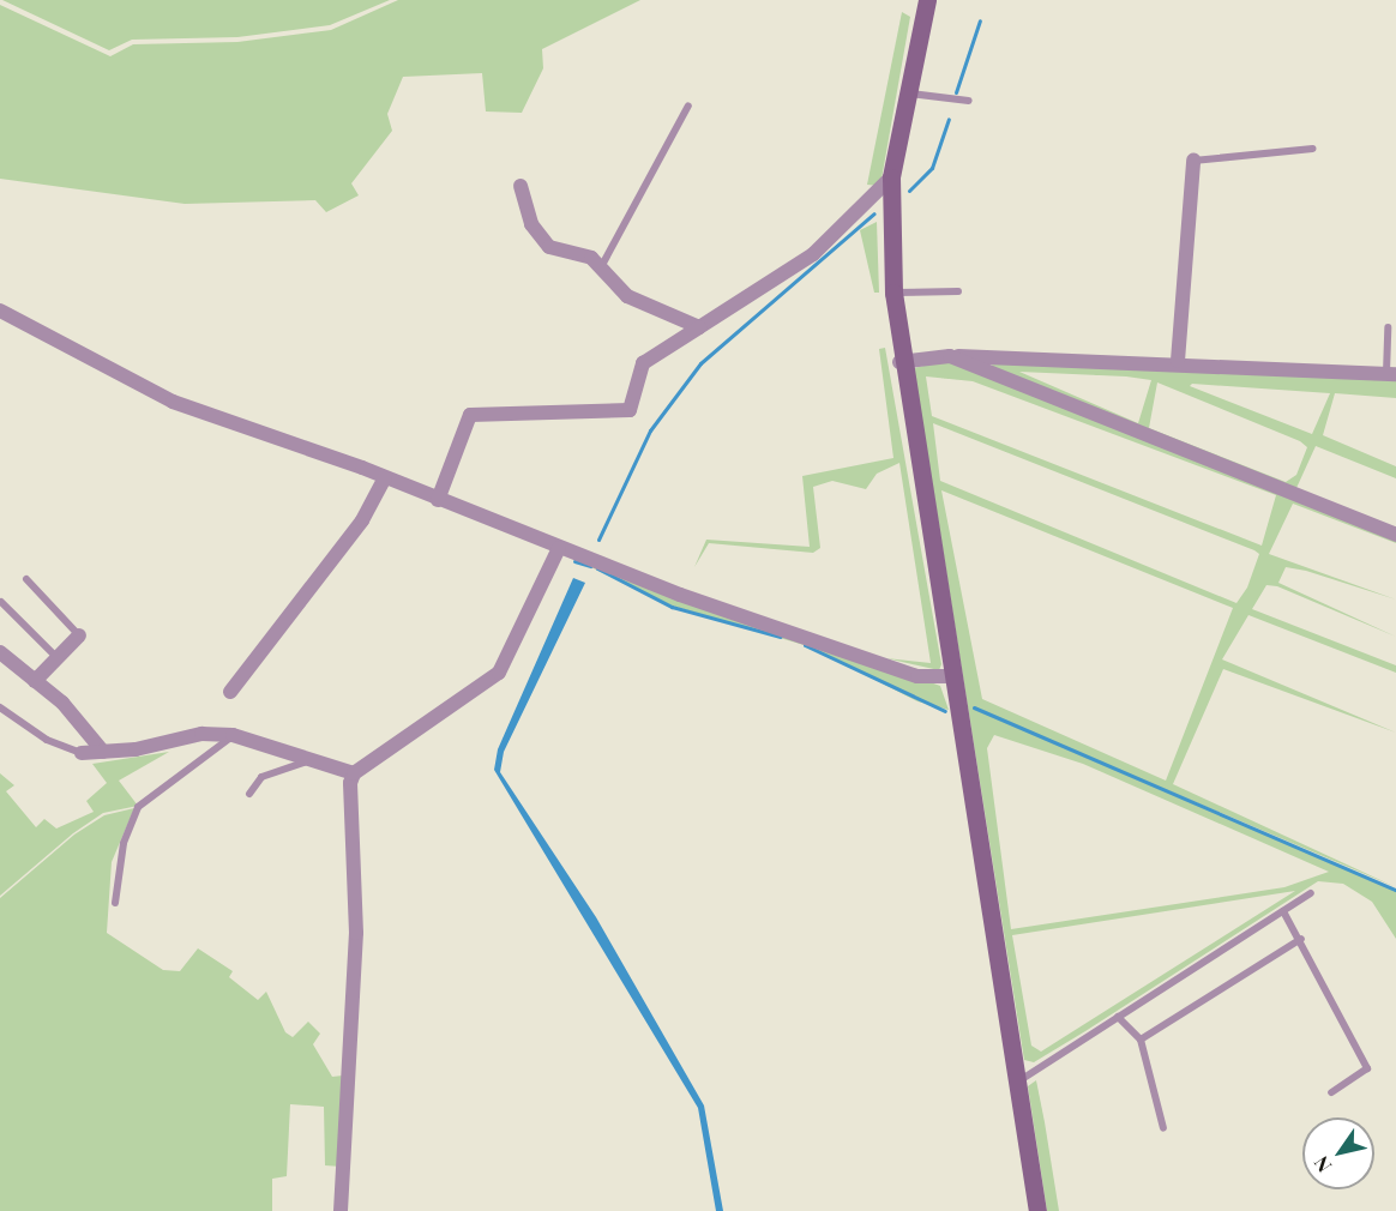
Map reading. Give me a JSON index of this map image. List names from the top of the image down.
{
  "north": "bottom left"
}
